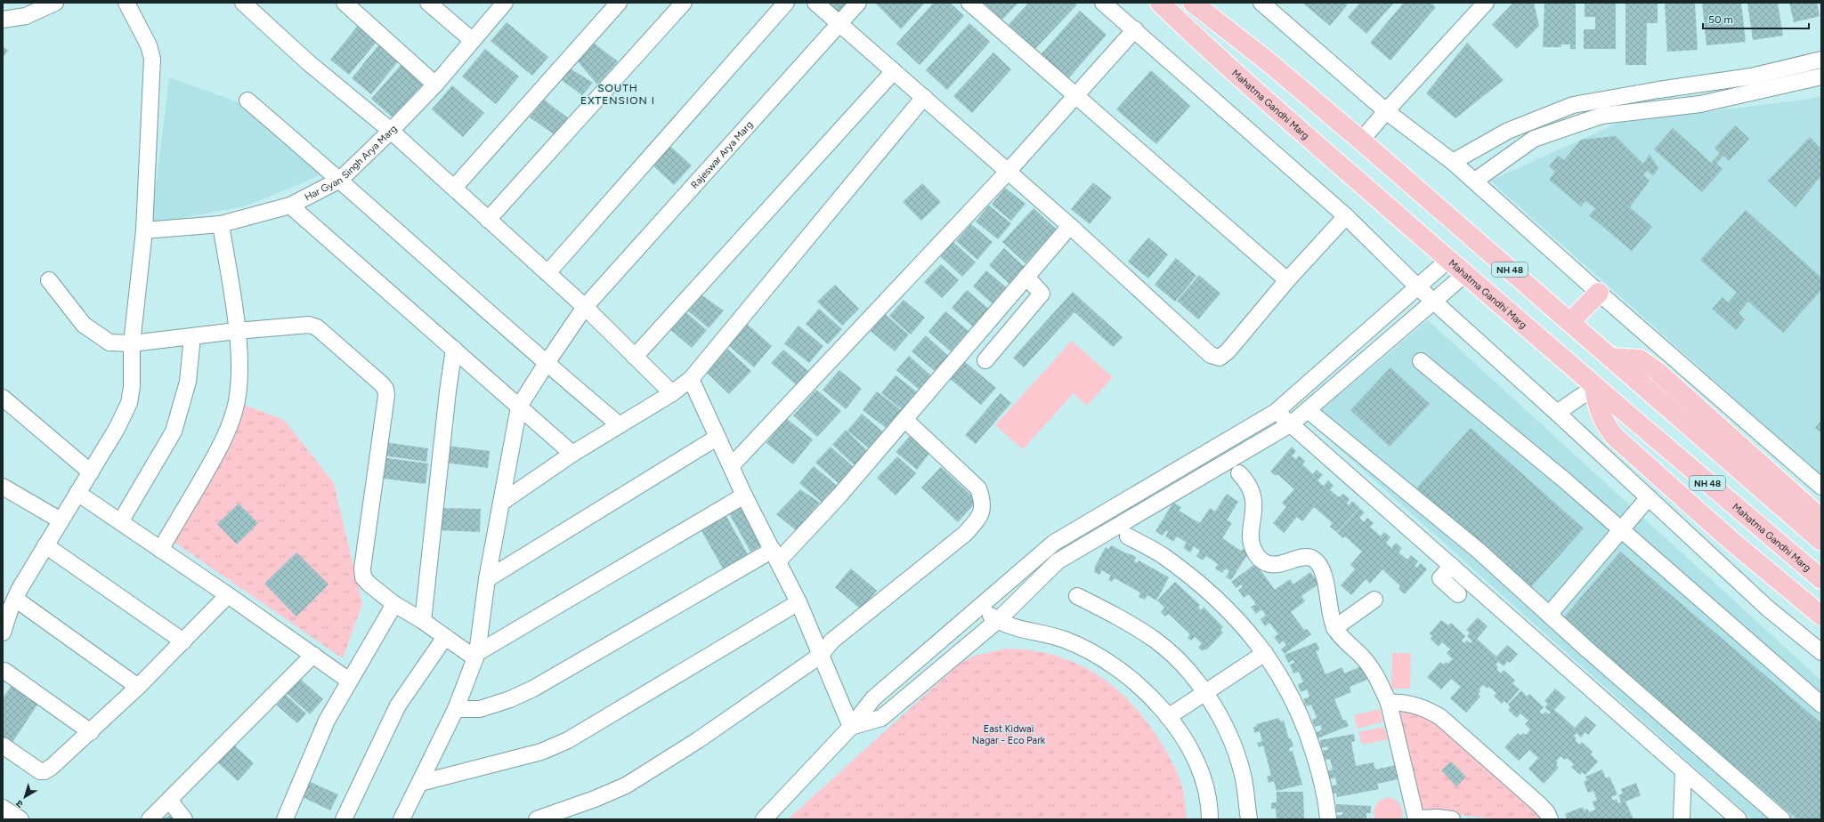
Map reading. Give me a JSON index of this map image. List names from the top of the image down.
{
  "streets": {
    "main road": ["Mahatma Gandhi Marg", "NH 48"],
    "street": ["Rajeswar Arya Marg", "Har Gyan Singh Arya Marg"]
  },
  "districts": ["SOUTH EXTENSION I"],
  "parks": ["East Kidwai Nagar - Eco Park"],
  "scale_bar": "50 m",
  "north": "bottom left"
}
